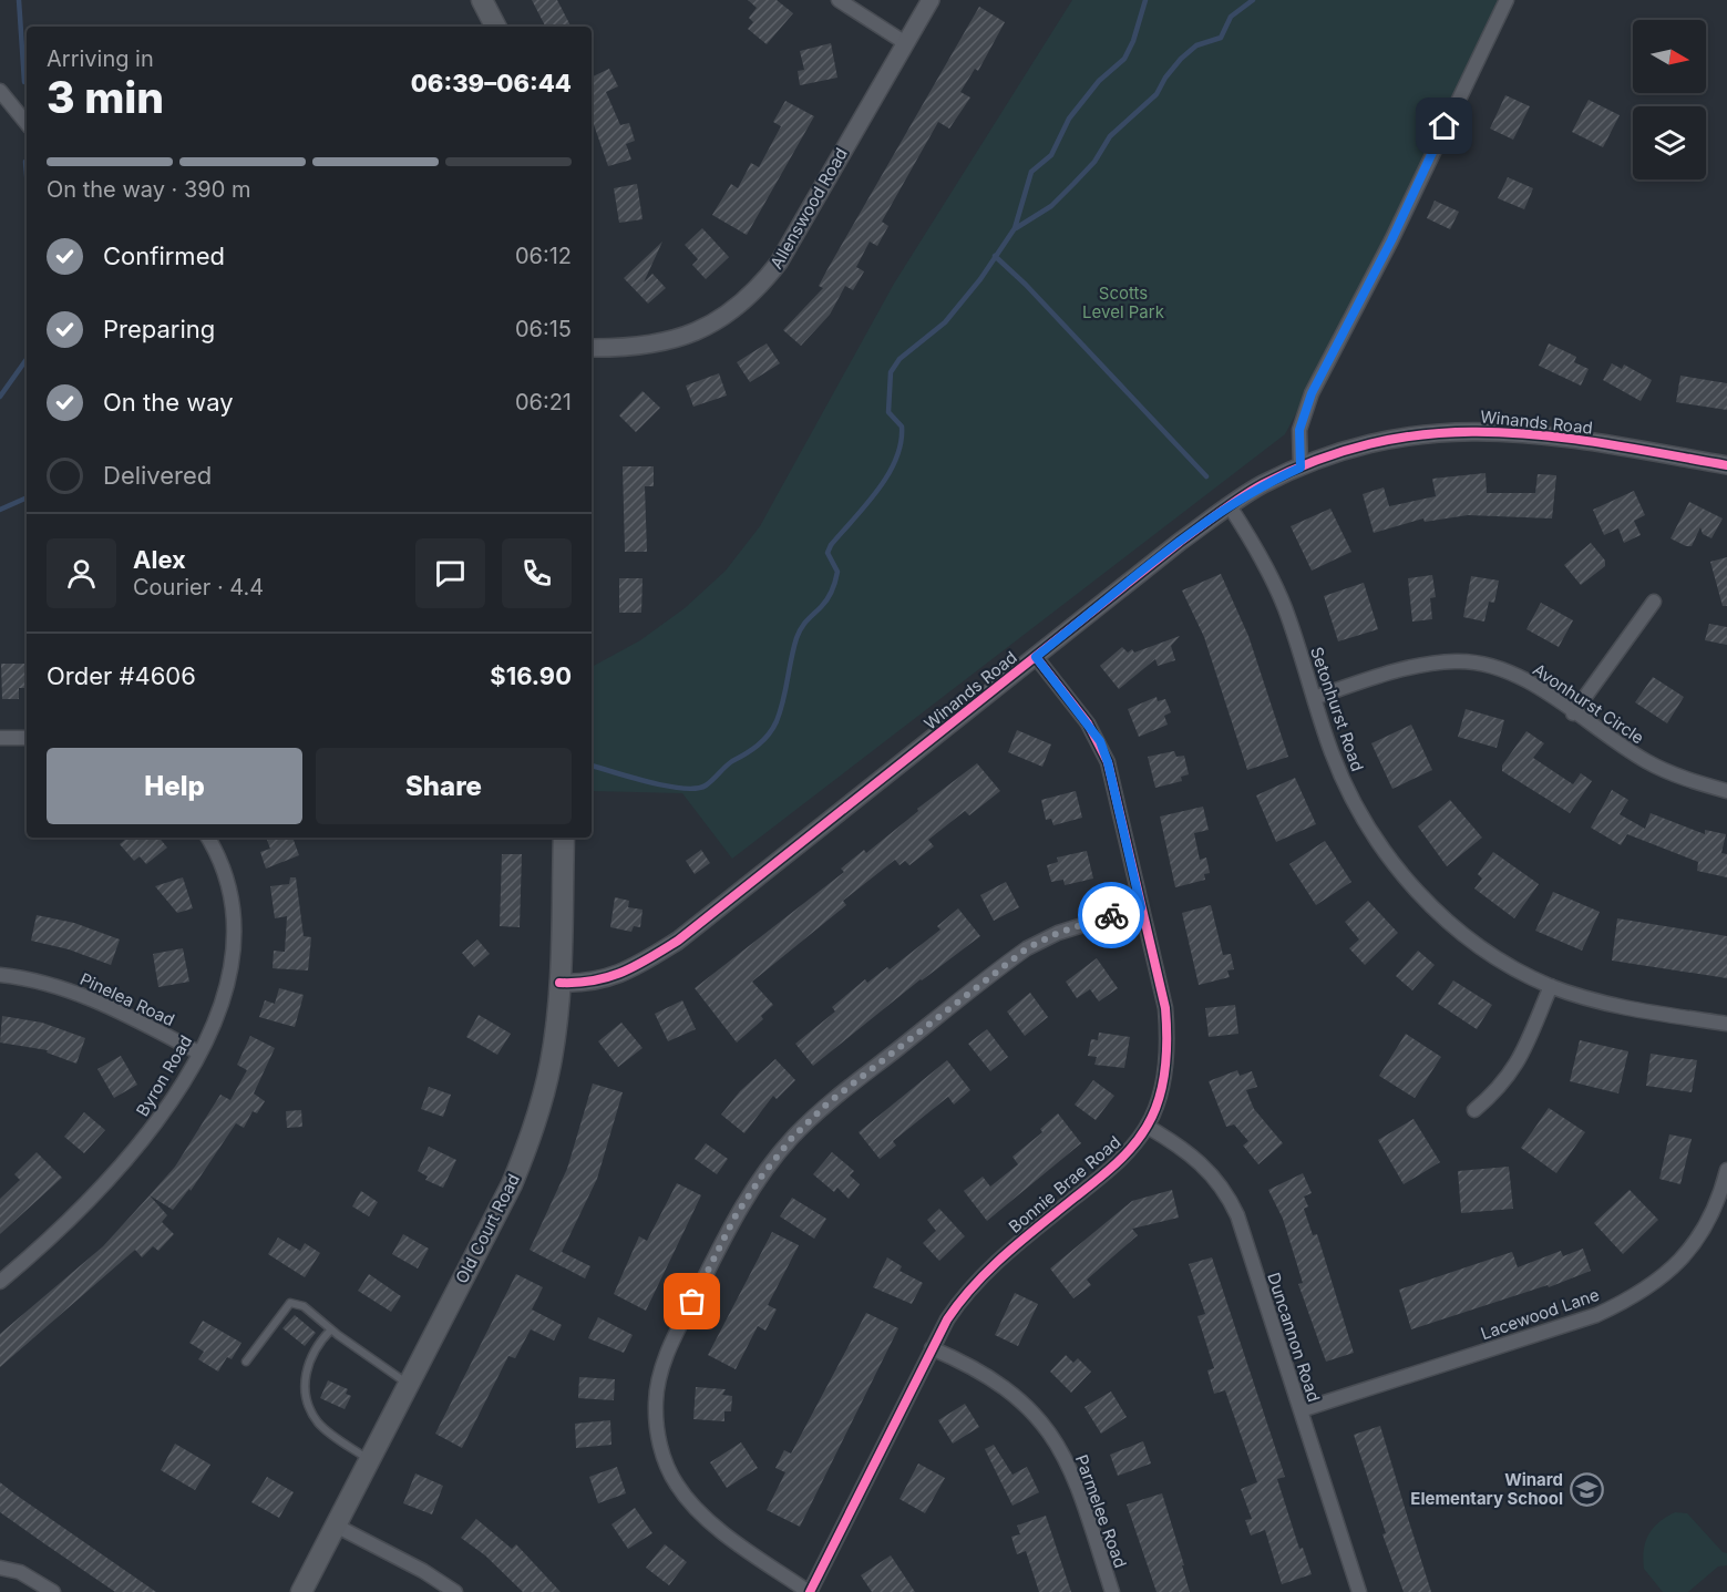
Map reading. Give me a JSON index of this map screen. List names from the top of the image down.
{
  "streets": {
    "main road": ["Old Court Road"],
    "street": [
      "Allenswood Road",
      "Winands Road",
      "Avonhurst Circle",
      "Setonhurst Road",
      "Pinelea Road",
      "Byron Road",
      "Bonnie Brae Road",
      "Lacewood Lane",
      "Duncannon Road",
      "Parmelee Road"
    ]
  },
  "crossings": [
    ["Winands Road", "Setonhurst Road"],
    ["Winands Road", "Bonnie Brae Road"],
    ["Winands Road", "Old Court Road"],
    ["Avonhurst Circle", "Setonhurst Road"],
    ["Pinelea Road", "Byron Road"],
    ["Bonnie Brae Road", "Duncannon Road"],
    ["Bonnie Brae Road", "Parmelee Road"],
    ["Lacewood Lane", "Duncannon Road"]
  ],
  "parks": ["Scotts Level Park"],
  "places": {
    "school or university": ["Winard Elementary School"]
  },
  "north": "right",
  "page": {
    "heading": ["3 min", "Arriving in", "06:39–06:44"],
    "panel": [
      "Alex",
      "Courier · 4.4",
      "Order #4606",
      "$16.90"
    ],
    "bar": "On the way · 390 m",
    "list": [
      ["Confirmed", "06:12"],
      ["Preparing", "06:15"],
      ["On the way", "06:21"],
      "Delivered"
    ],
    "buttons": ["Help", "Share"]
  }
}
